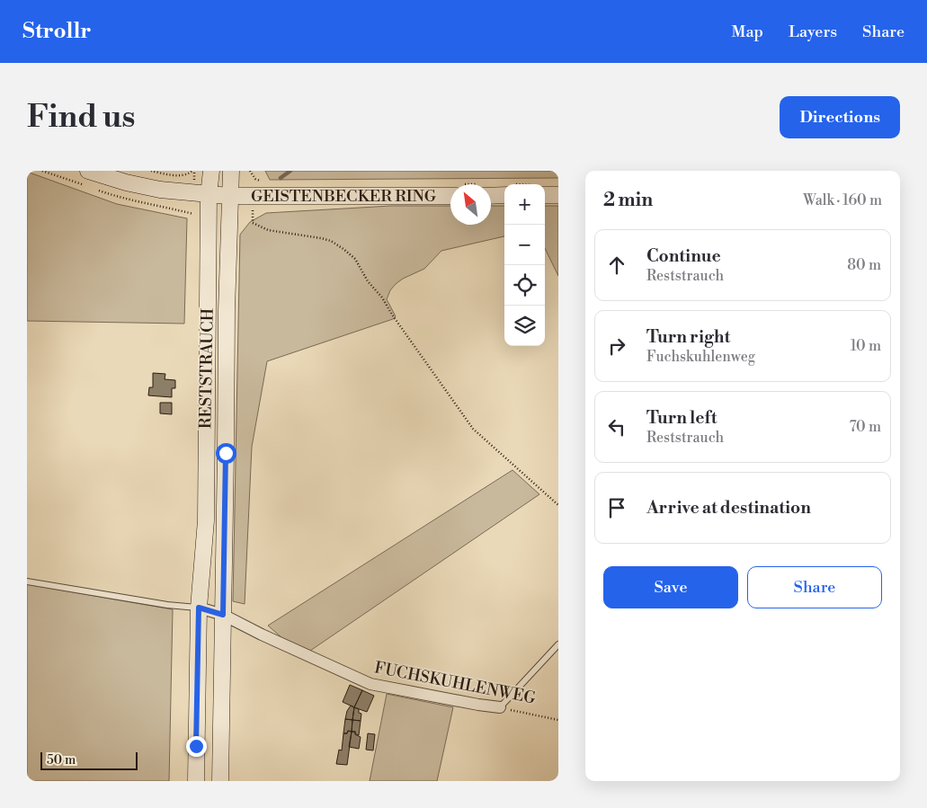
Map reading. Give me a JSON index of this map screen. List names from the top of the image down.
{
  "streets": {
    "main road": ["GEISTENBECKER RING", "RESTSTRAUCH"],
    "street": ["FUCHSKUHLENWEG"]
  },
  "crossings": [
    ["GEISTENBECKER RING", "RESTSTRAUCH"],
    ["RESTSTRAUCH", "FUCHSKUHLENWEG"]
  ],
  "scale_bar": "50 m",
  "north": "top left",
  "page": {
    "header": "Strollr",
    "nav": ["Map", "Layers", "Share"],
    "buttons": [
      "Directions",
      ["Save", "Share"]
    ],
    "title": "Find us",
    "heading": ["2 min", "Walk · 160 m"],
    "map_buttons": ["+", "−"],
    "list": [
      ["Continue", "Reststrauch", "80 m"],
      ["Turn right", "Fuchskuhlenweg", "10 m"],
      ["Turn left", "Reststrauch", "70 m"],
      "Arrive at destination"
    ],
    "scale": "50 m"
  }
}
